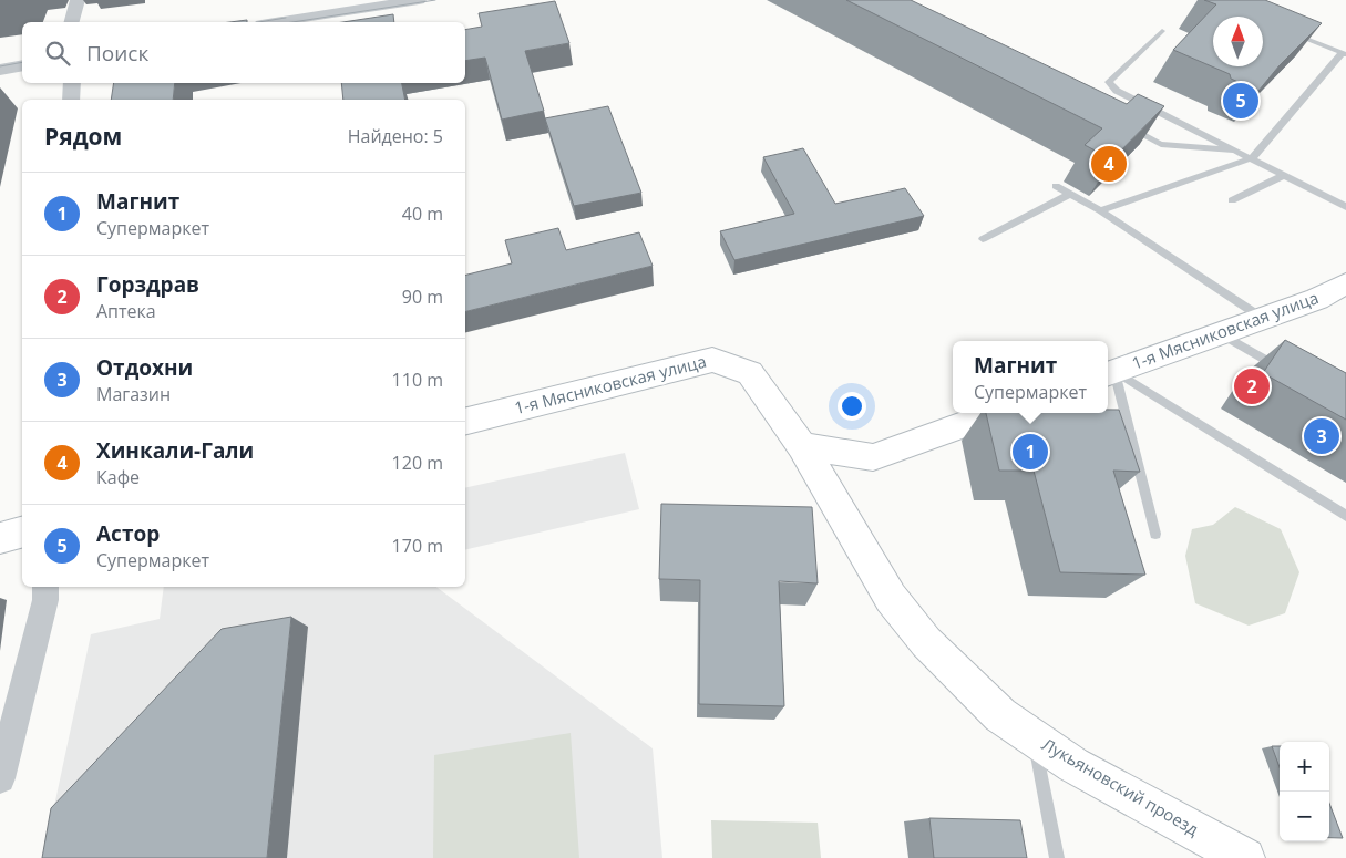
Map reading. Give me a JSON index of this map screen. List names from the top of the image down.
{
  "streets": {
    "street": ["1-я Мясниковская улица", "Лукьяновский проезд"]
  },
  "crossings": [
    ["1-я Мясниковская улица", "Лукьяновский проезд"]
  ],
  "north": "top",
  "page": {
    "search": "Поиск",
    "pins": [
      "5",
      "4",
      "2",
      "3",
      "1"
    ],
    "heading": ["Рядом", "Найдено: 5"],
    "list": [
      {
        "mark": "1",
        "name": "Магнит",
        "note": "Супермаркет",
        "value": "40 m"
      },
      {
        "mark": "2",
        "name": "Горздрав",
        "note": "Аптека",
        "value": "90 m"
      },
      {
        "mark": "3",
        "name": "Отдохни",
        "note": "Магазин",
        "value": "110 m"
      },
      {
        "mark": "4",
        "name": "Хинкали-Гали",
        "note": "Кафе",
        "value": "120 m"
      },
      {
        "mark": "5",
        "name": "Астор",
        "note": "Супермаркет",
        "value": "170 m"
      }
    ],
    "popup": ["Магнит", "Супермаркет"],
    "map_buttons": ["+", "−"]
  }
}
